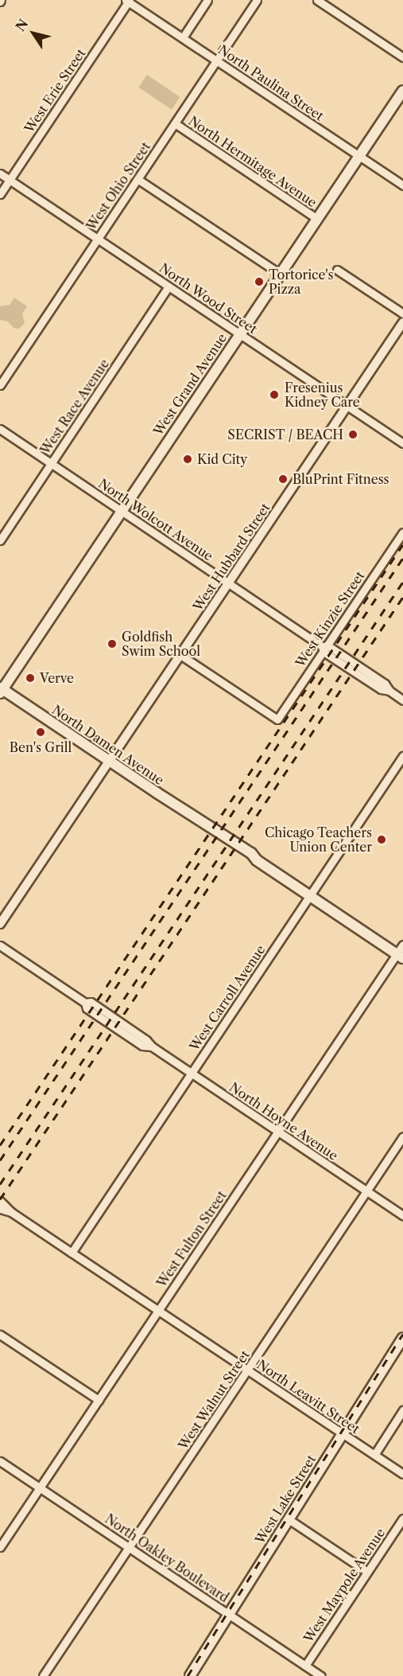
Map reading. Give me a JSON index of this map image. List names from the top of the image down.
{
  "streets": {
    "main road": ["West Grand Avenue", "North Damen Avenue", "West Lake Street"],
    "street": [
      "North Paulina Street",
      "West Erie Street",
      "North Hermitage Avenue",
      "West Ohio Street",
      "North Wood Street",
      "West Race Avenue",
      "North Wolcott Avenue",
      "West Hubbard Street",
      "West Kinzie Street",
      "West Carroll Avenue",
      "North Hoyne Avenue",
      "West Fulton Street",
      "North Leavitt Street",
      "West Walnut Street",
      "North Oakley Boulevard",
      "West Maypole Avenue"
    ]
  },
  "crossings": [
    ["North Paulina Street", "West Erie Street"],
    ["North Paulina Street", "West Ohio Street"],
    ["North Paulina Street", "West Grand Avenue"],
    ["West Erie Street", "North Wood Street"],
    ["North Hermitage Avenue", "West Ohio Street"],
    ["North Hermitage Avenue", "West Grand Avenue"],
    ["West Ohio Street", "North Wood Street"],
    ["North Wood Street", "West Grand Avenue"],
    ["North Wood Street", "West Race Avenue"],
    ["North Wood Street", "West Hubbard Street"],
    ["West Grand Avenue", "North Wolcott Avenue"],
    ["West Grand Avenue", "North Damen Avenue"],
    ["West Race Avenue", "North Wolcott Avenue"],
    ["North Wolcott Avenue", "West Hubbard Street"],
    ["North Wolcott Avenue", "West Kinzie Street"],
    ["West Hubbard Street", "West Kinzie Street"],
    ["West Hubbard Street", "North Damen Avenue"],
    ["North Damen Avenue", "West Carroll Avenue"],
    ["North Damen Avenue", "West Fulton Street"],
    ["West Carroll Avenue", "North Hoyne Avenue"],
    ["West Carroll Avenue", "North Leavitt Street"],
    ["North Hoyne Avenue", "West Fulton Street"],
    ["North Hoyne Avenue", "West Walnut Street"],
    ["West Fulton Street", "North Leavitt Street"],
    ["West Fulton Street", "North Oakley Boulevard"],
    ["North Leavitt Street", "West Walnut Street"],
    ["North Leavitt Street", "West Lake Street"],
    ["West Walnut Street", "North Oakley Boulevard"],
    ["West Lake Street", "North Oakley Boulevard"],
    ["North Oakley Boulevard", "West Maypole Avenue"]
  ],
  "places": [
    "Tortorice's Pizza",
    "Fresenius Kidney Care",
    "SECRIST / BEACH",
    "Kid City",
    "BluPrint Fitness",
    "Goldfish Swim School",
    "Verve",
    "Ben's Grill",
    "Chicago Teachers Union Center"
  ],
  "north": "top left"
}
